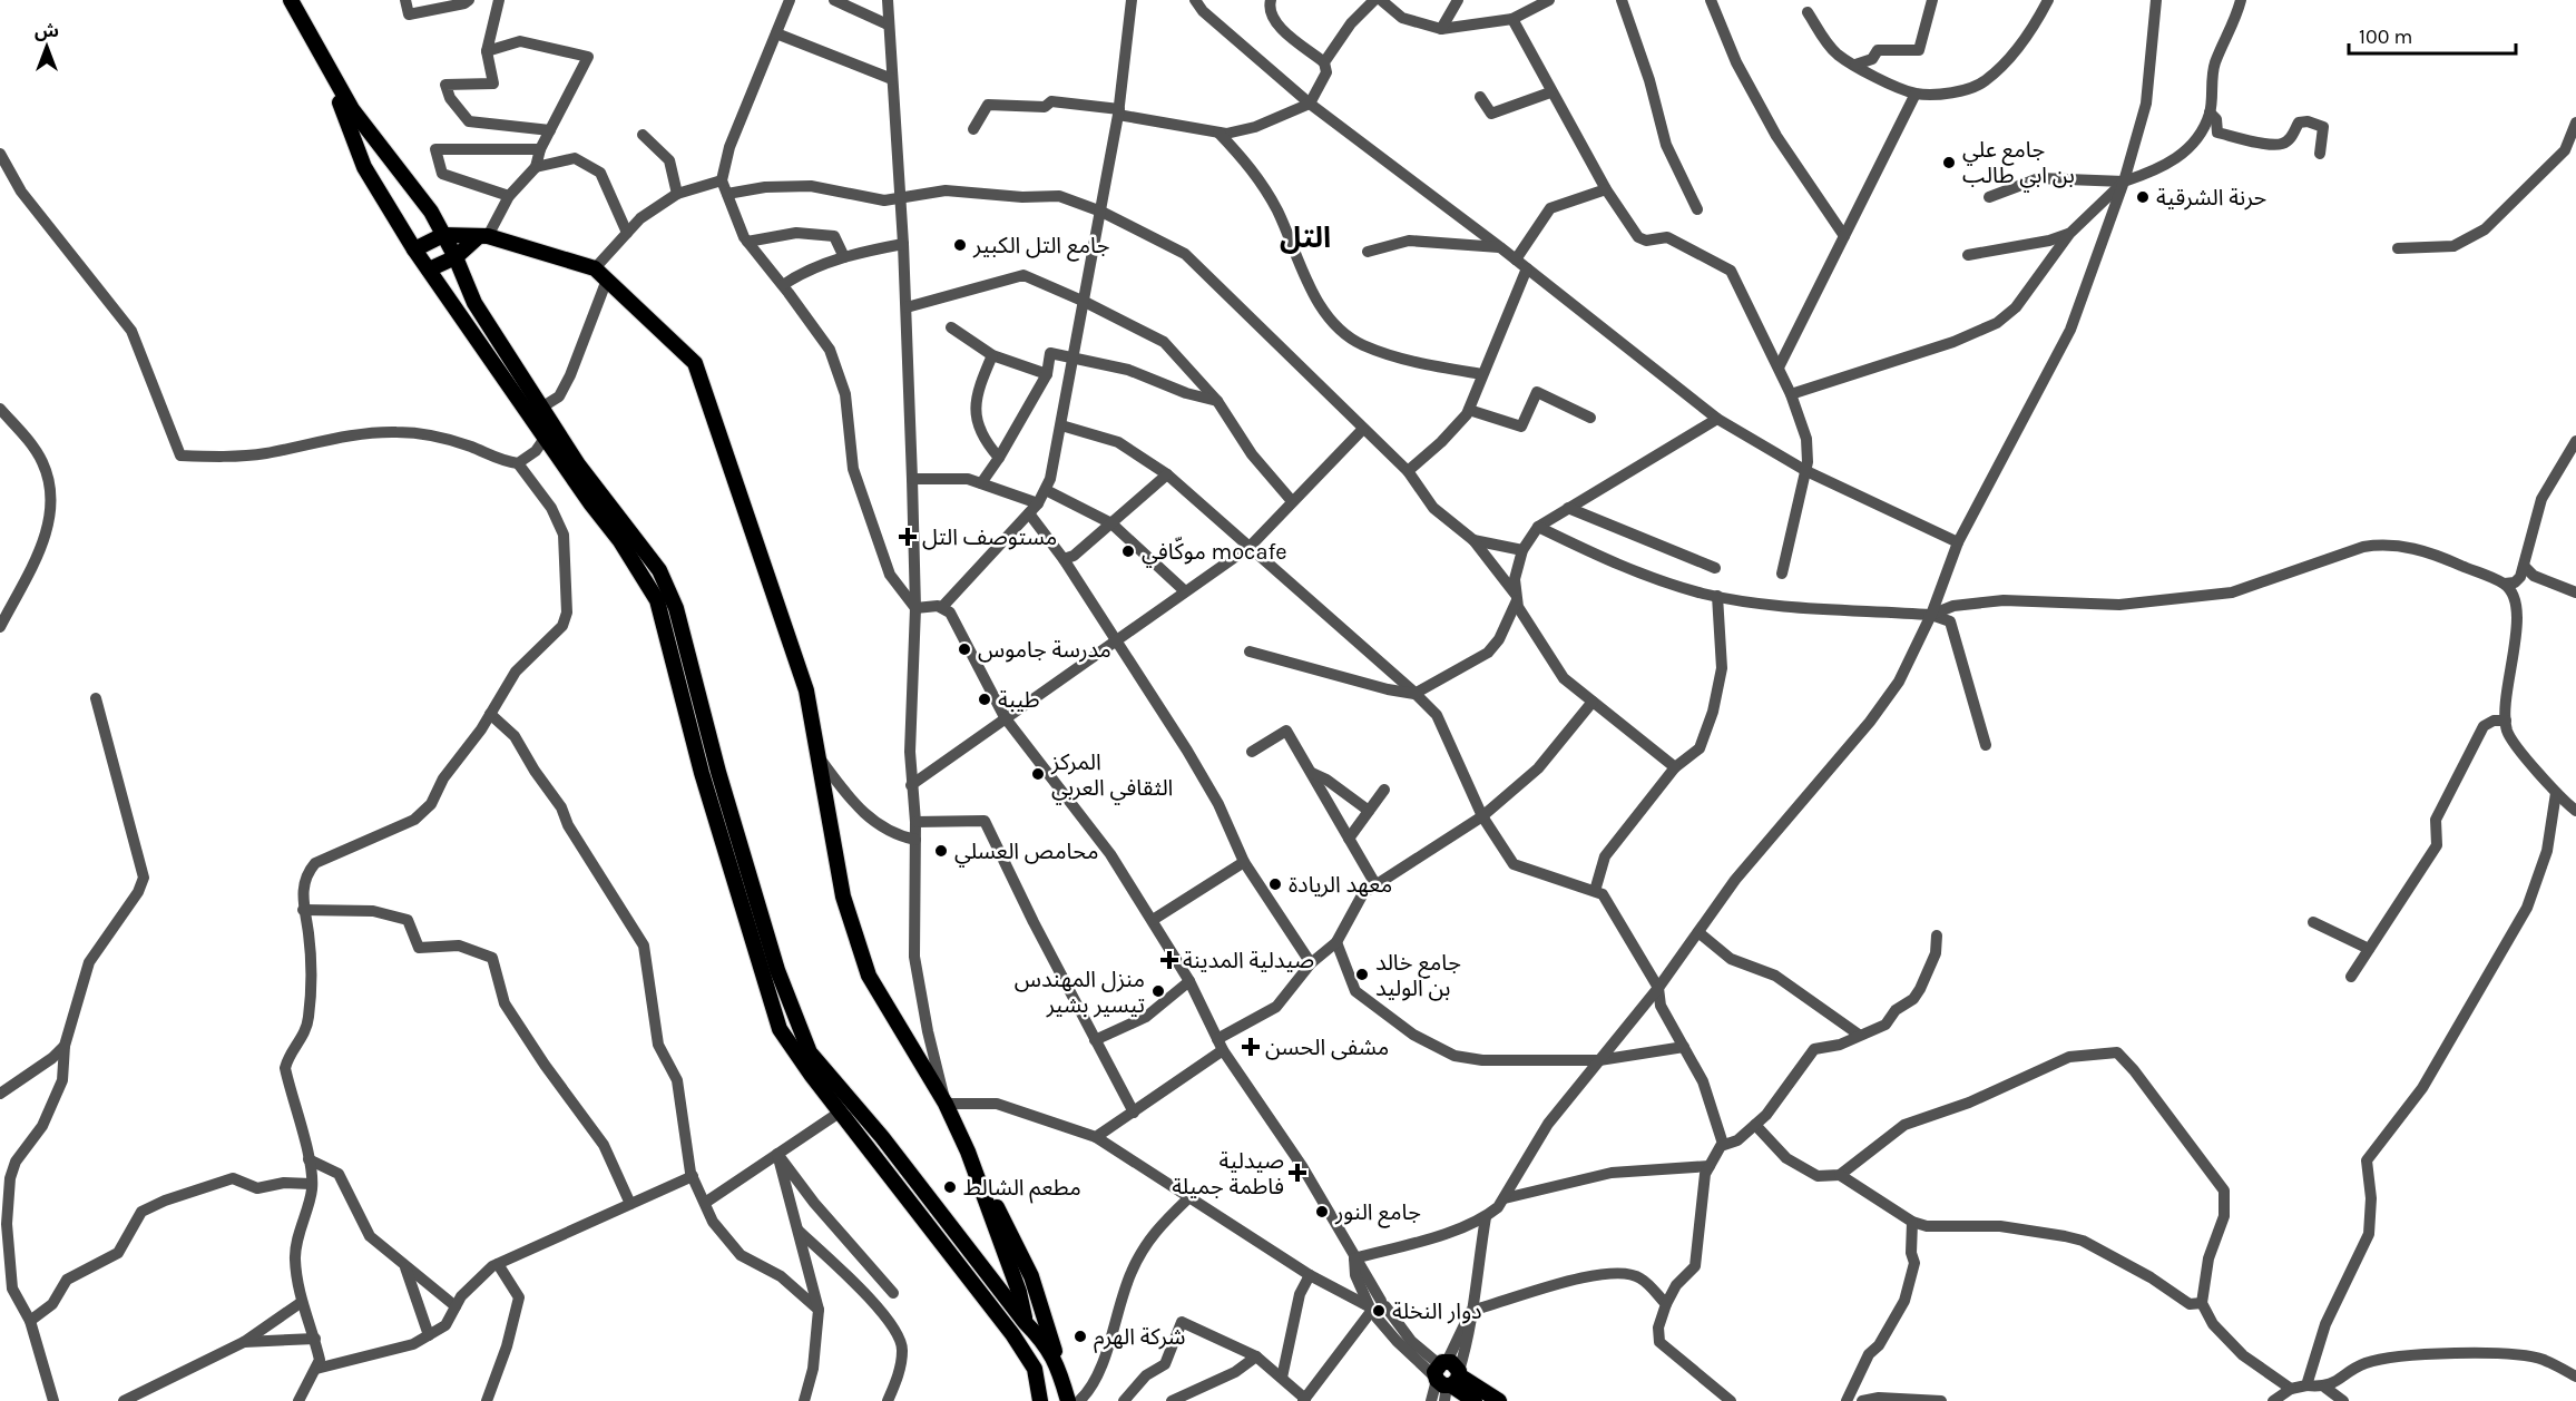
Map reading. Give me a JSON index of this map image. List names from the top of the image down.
{
  "districts": ["التل"],
  "places": {
    "other": [
      "جامع علي بن ابي طالب",
      "حرنة الشرقية",
      "جامع التل الكبير",
      "موكّافي mocafe",
      "مدرسة جاموس",
      "طيبة",
      "المركز الثقافي العربي",
      "محامص العسلي",
      "معهد الريادة",
      "جامع خالد بن الوليد",
      "منزل المهندس تيسير بشير",
      "مطعم الشالط",
      "جامع النور",
      "دوار النخلة",
      "شركة الهرم"
    ],
    "health": [
      "مستوصف التل",
      "صيدلية المدينة",
      "مشفى الحسن",
      "صيدلية فاطمة جميلة"
    ]
  },
  "scale_bar": "100 m",
  "north": "top"
}
